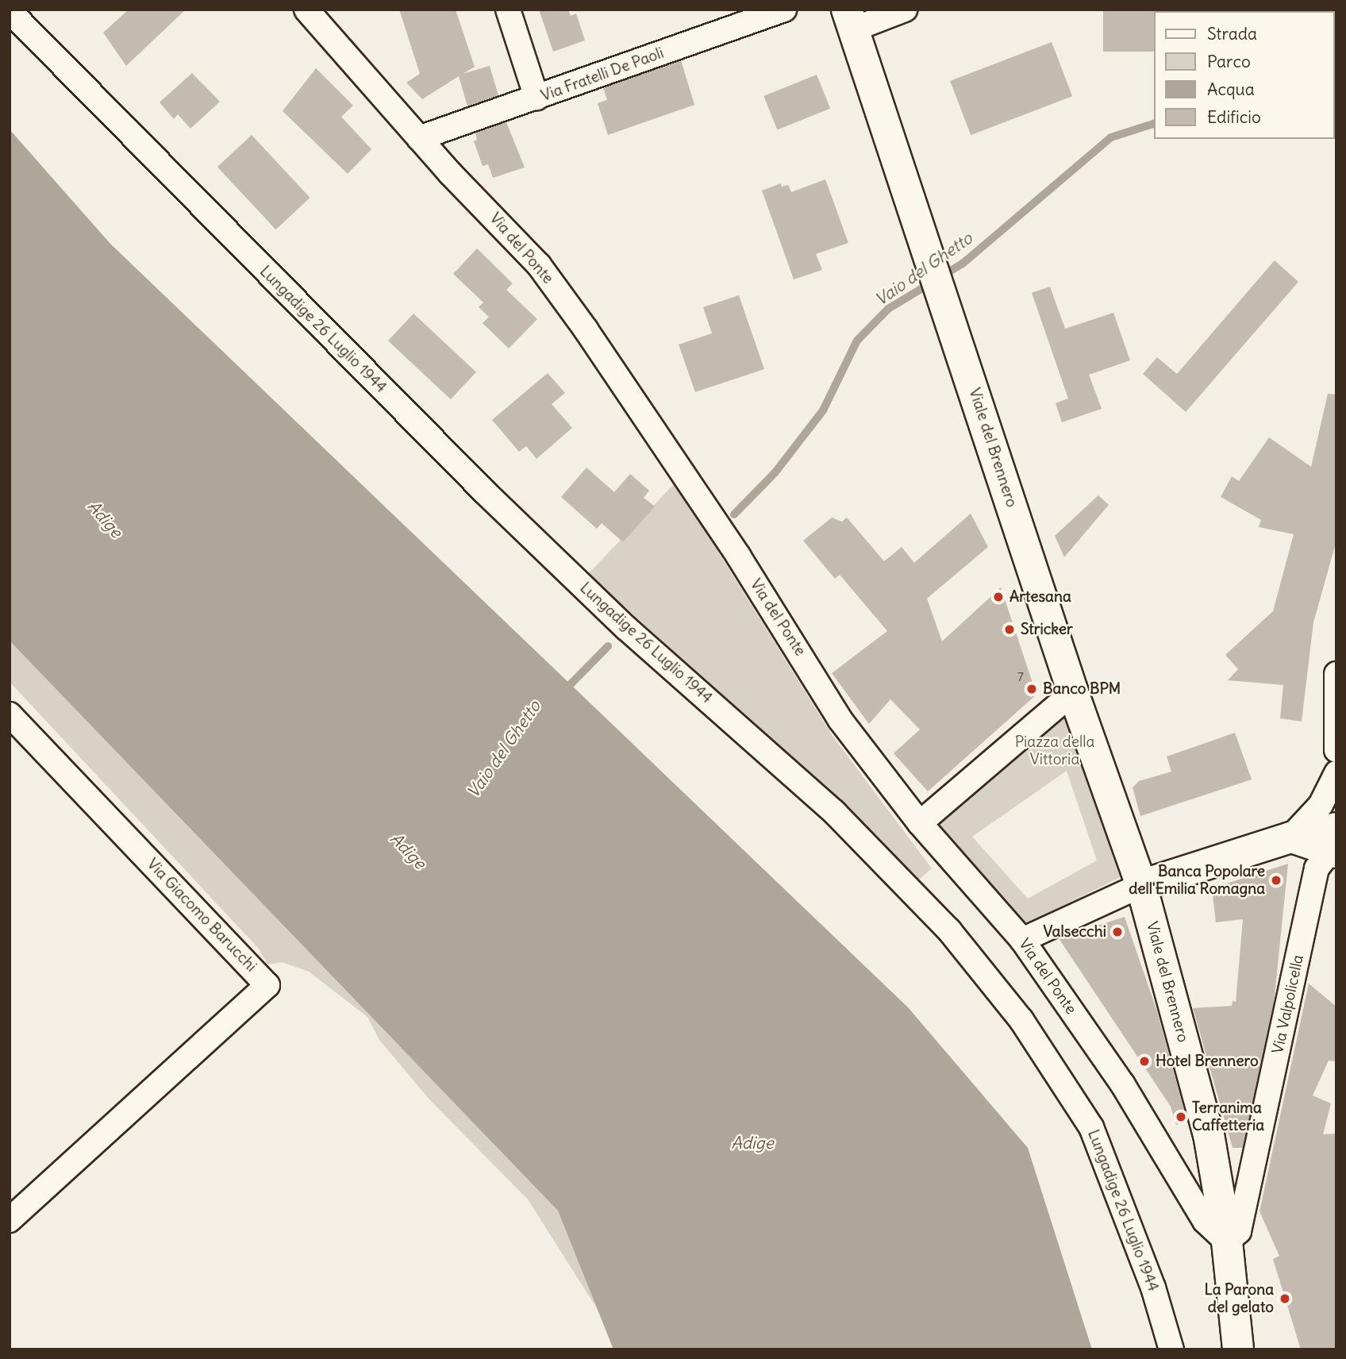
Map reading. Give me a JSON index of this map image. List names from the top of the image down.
{
  "streets": {
    "main road": ["Viale del Brennero"],
    "street": [
      "Via Fratelli De Paoli",
      "Via del Ponte",
      "Lungadige 26 Luglio 1944",
      "Via Giacomo Barucchi",
      "Via Valpolicella"
    ]
  },
  "crossings": [
    ["Via Fratelli De Paoli", "Via del Ponte"],
    ["Via del Ponte", "Viale del Brennero"],
    ["Via del Ponte", "Via Valpolicella"],
    ["Viale del Brennero", "Via Valpolicella"]
  ],
  "water": ["Vaio del Ghetto", "Adige"],
  "parks": ["Piazza della Vittoria"],
  "places": [
    "Artesana",
    "Stricker",
    "Banco BPM",
    "Banca Popolare dell'Emilia Romagna",
    "Valsecchi",
    "Hotel Brennero",
    "Terranima Caffetteria",
    "La Parona del gelato"
  ],
  "house_numbers": ["7"],
  "legend": [
    "Strada",
    "Parco",
    "Acqua",
    "Edificio"
  ]
}
